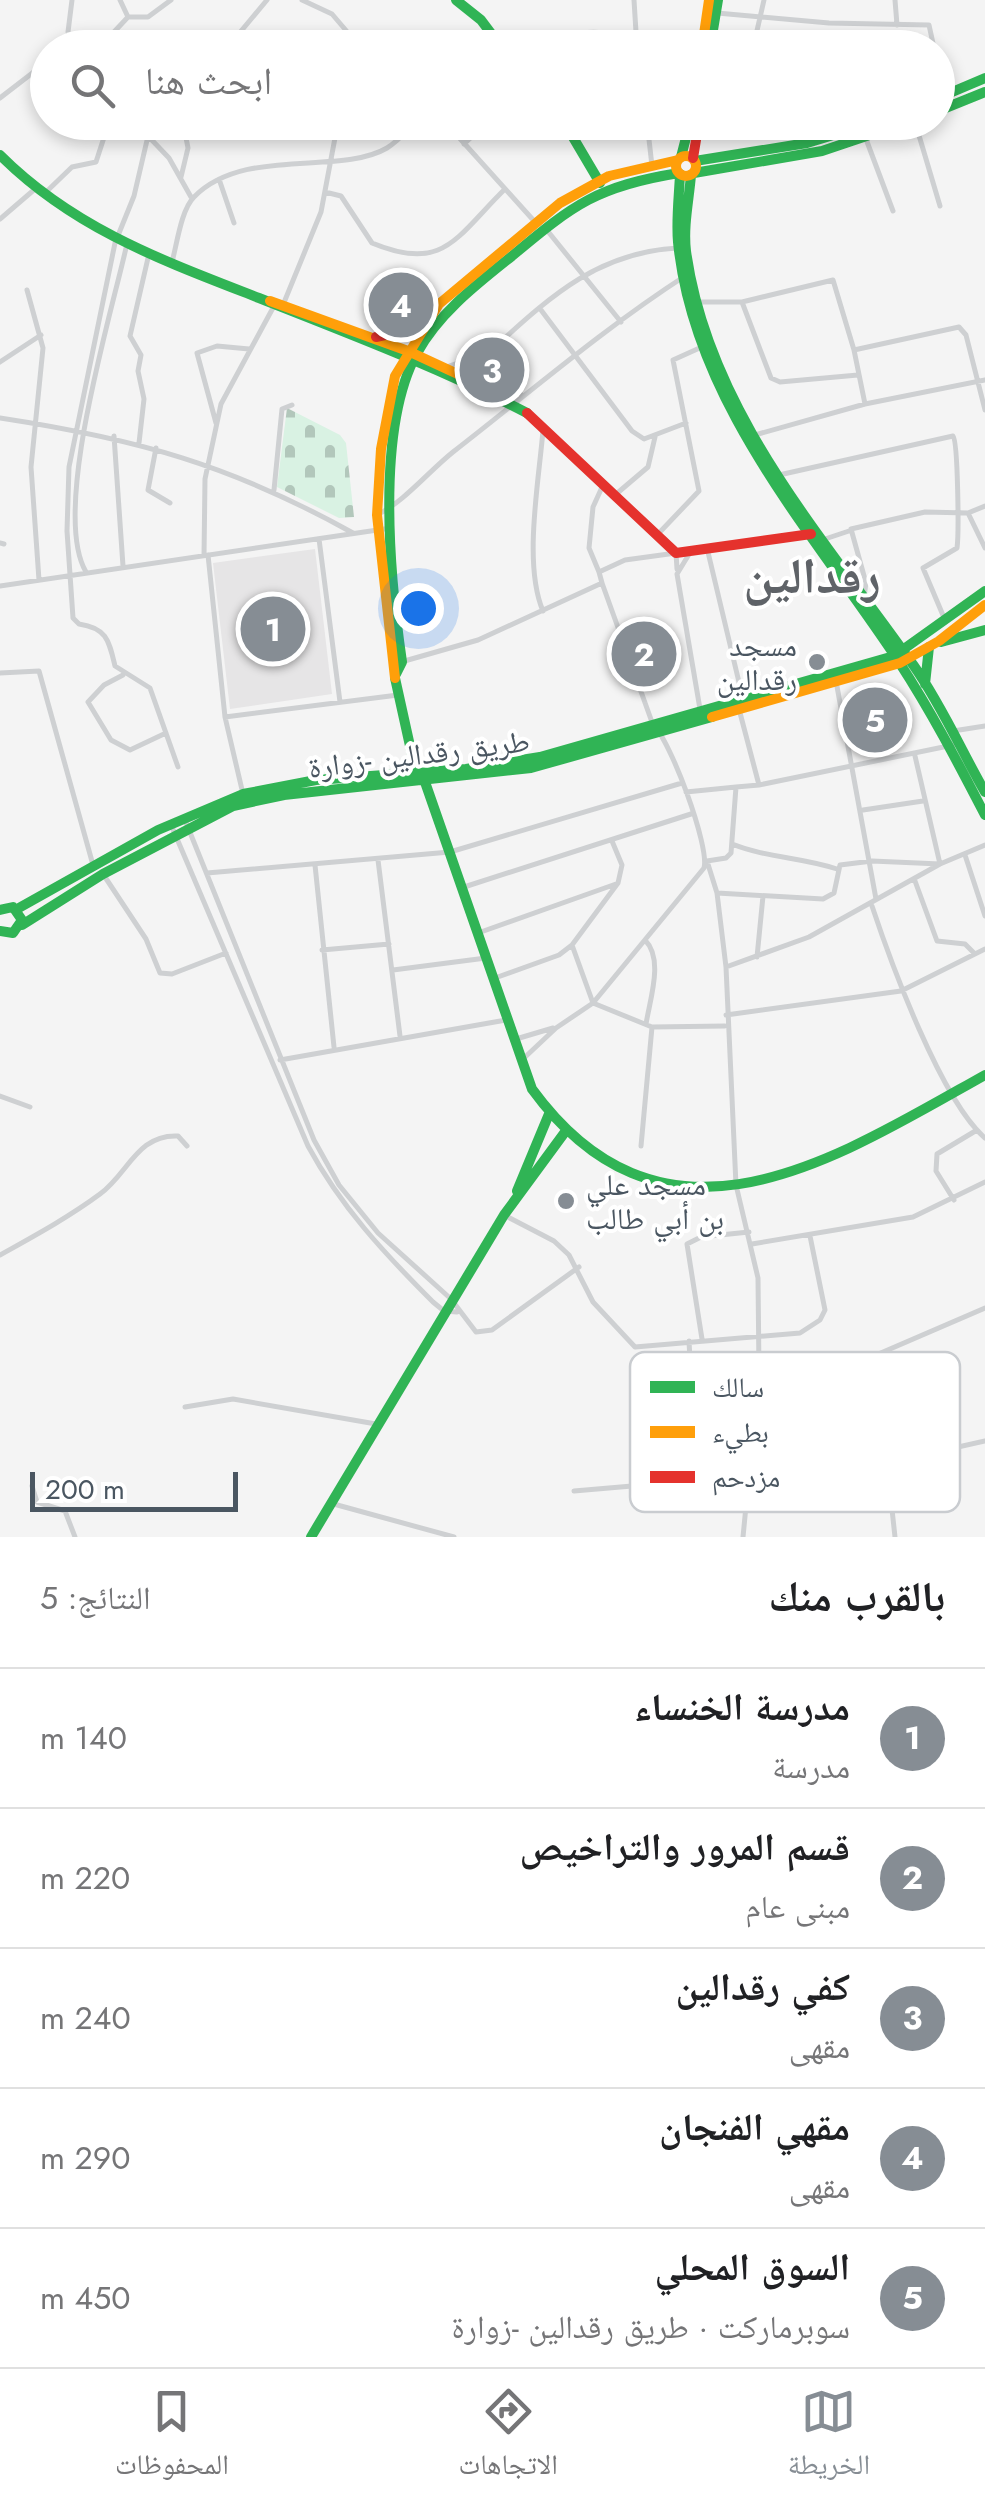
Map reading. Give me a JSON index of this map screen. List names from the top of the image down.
{
  "streets": {
    "main road": ["طريق رقدالين -زوارة"]
  },
  "districts": ["رقدالين"],
  "places": ["مسجد رقدالين", "مسجد علي بن أبي طالب"],
  "legend": ["سالك", "بطيء", "مزدحم"],
  "scale_bar": "200 m",
  "page": {
    "search": "ابحث هنا",
    "pins": [
      "4",
      "3",
      "1",
      "2",
      "5"
    ],
    "scale": "200 m",
    "heading": ["بالقرب منك", "النتائج: 5"],
    "list": [
      {
        "mark": "1",
        "name": "مدرسة الخنساء",
        "note": "مدرسة",
        "value": "140 m"
      },
      {
        "mark": "2",
        "name": "قسم المرور والتراخيص",
        "note": "مبنى عام",
        "value": "220 m"
      },
      {
        "mark": "3",
        "name": "كفي رقدالين",
        "note": "مقهى",
        "value": "240 m"
      },
      {
        "mark": "4",
        "name": "مقهي الفنجان",
        "note": "مقهى",
        "value": "290 m"
      },
      {
        "mark": "5",
        "name": "السوق المحلي",
        "note": "سوبرماركت · طريق رقدالين -زوارة",
        "value": "450 m"
      }
    ],
    "nav": ["الخريطة", "الاتجاهات", "المحفوظات"]
  }
}
